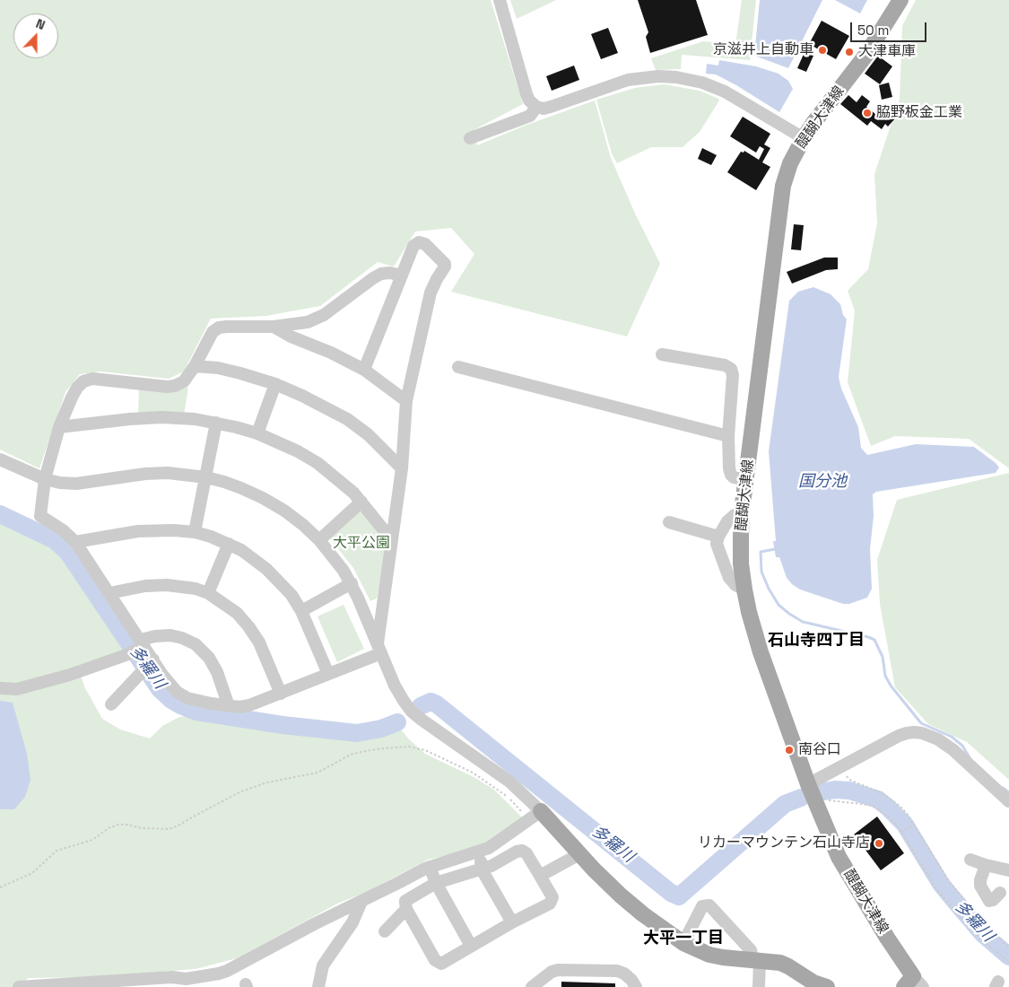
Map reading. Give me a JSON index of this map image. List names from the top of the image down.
{
  "streets": {
    "main road": ["醍醐大津線"]
  },
  "districts": ["石山寺四丁目", "大平一丁目"],
  "water": ["国分池", "多羅川"],
  "parks": ["大平公園"],
  "places": [
    "京滋井上自動車",
    "大津車庫",
    "脇野板金工業",
    "南谷口",
    "リカーマウンテン石山寺店"
  ],
  "scale_bar": "50 m",
  "north": "top"
}
